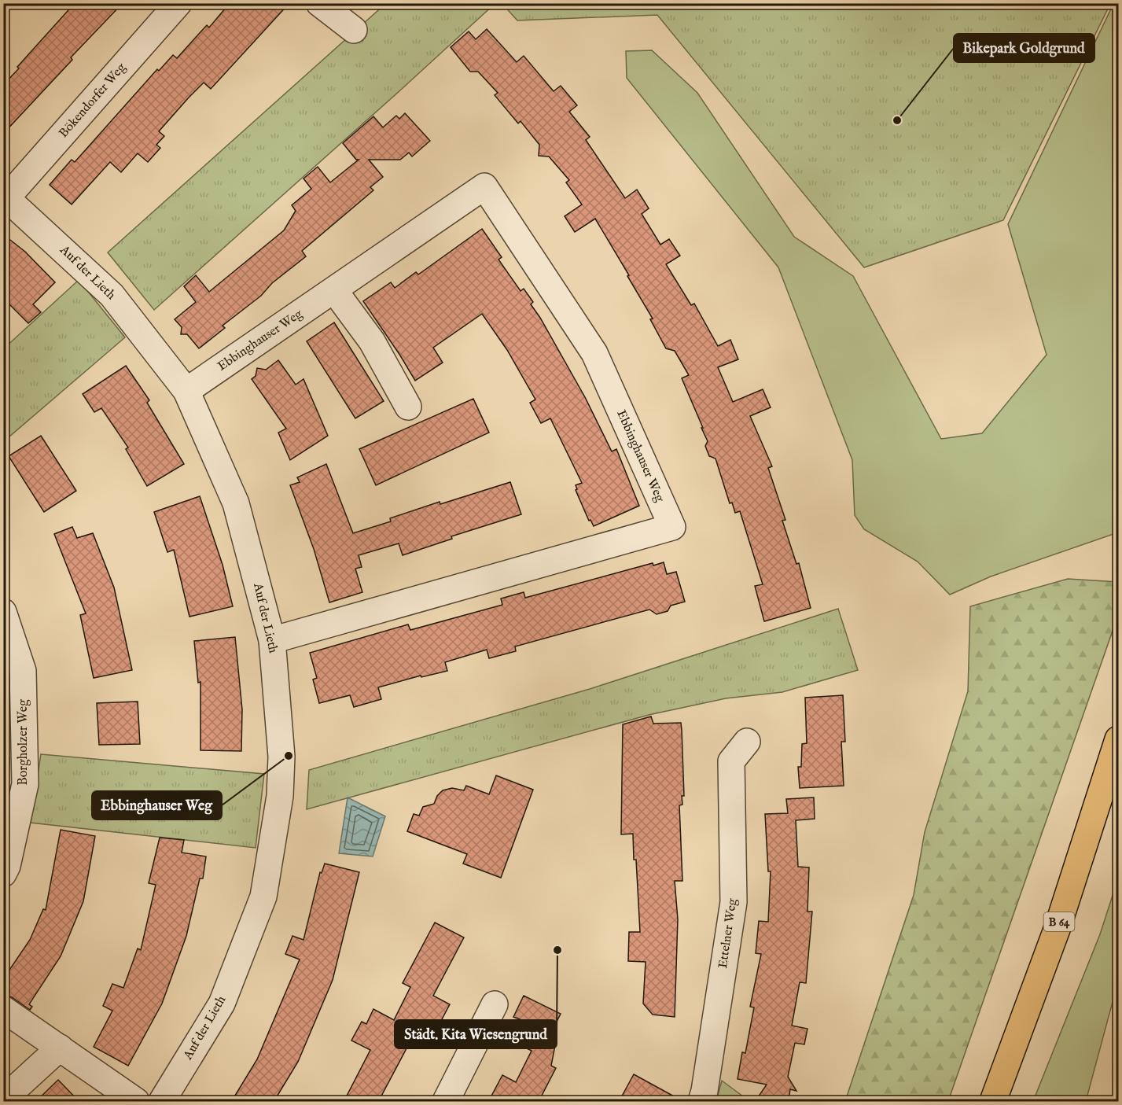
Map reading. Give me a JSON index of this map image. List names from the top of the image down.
{
  "streets": {
    "highway": ["B 64"],
    "street": [
      "Bökendorfer Weg",
      "Auf der Lieth",
      "Ebbinghauser Weg",
      "Borgholzer Weg",
      "Ettelner Weg"
    ]
  },
  "crossings": [
    ["Bökendorfer Weg", "Auf der Lieth"],
    ["Auf der Lieth", "Ebbinghauser Weg"]
  ],
  "places": ["Bikepark Goldgrund", "Ebbinghauser Weg", "Städt. Kita Wiesengrund"]
}
